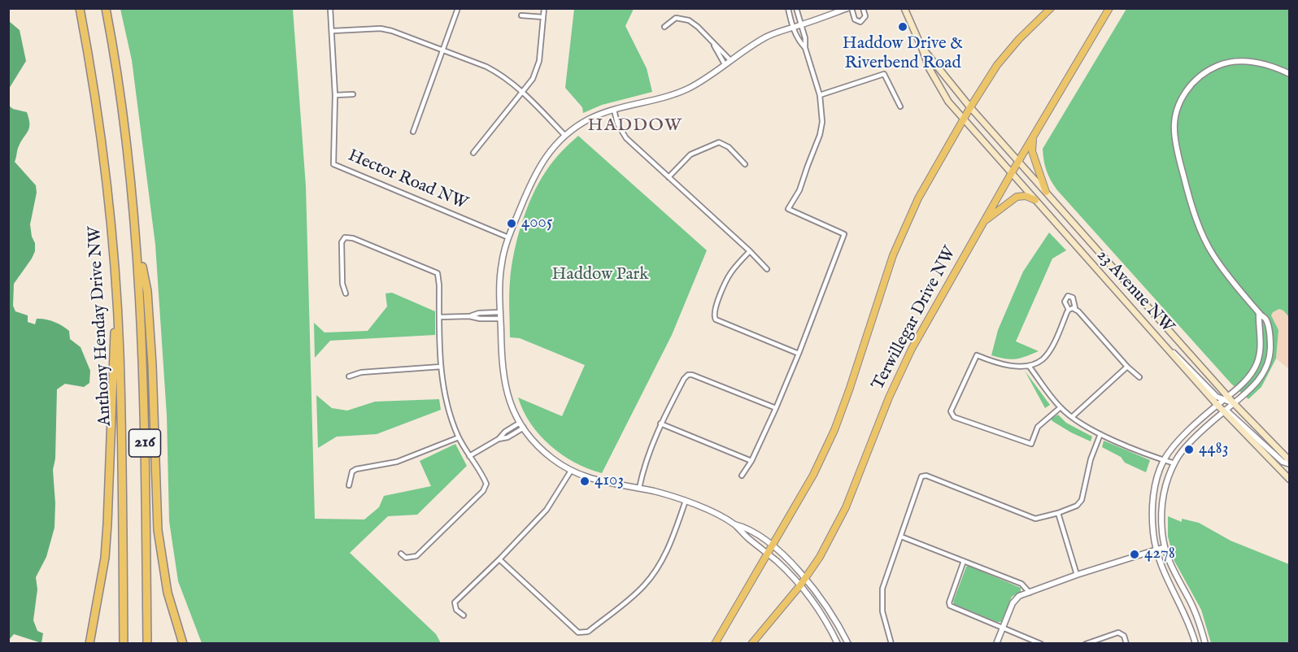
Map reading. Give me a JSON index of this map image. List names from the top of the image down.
{
  "streets": {
    "highway": ["Anthony Henday Drive NW", "216"],
    "main road": ["23 Avenue NW", "Terwillegar Drive NW"],
    "street": ["Hector Road NW"]
  },
  "crossings": [
    ["23 Avenue NW", "Terwillegar Drive NW"]
  ],
  "districts": ["HADDOW"],
  "parks": ["Haddow Park"],
  "places": [
    "Haddow Drive & Riverbend Road",
    "4005",
    "4483",
    "4103",
    "4278"
  ]
}
